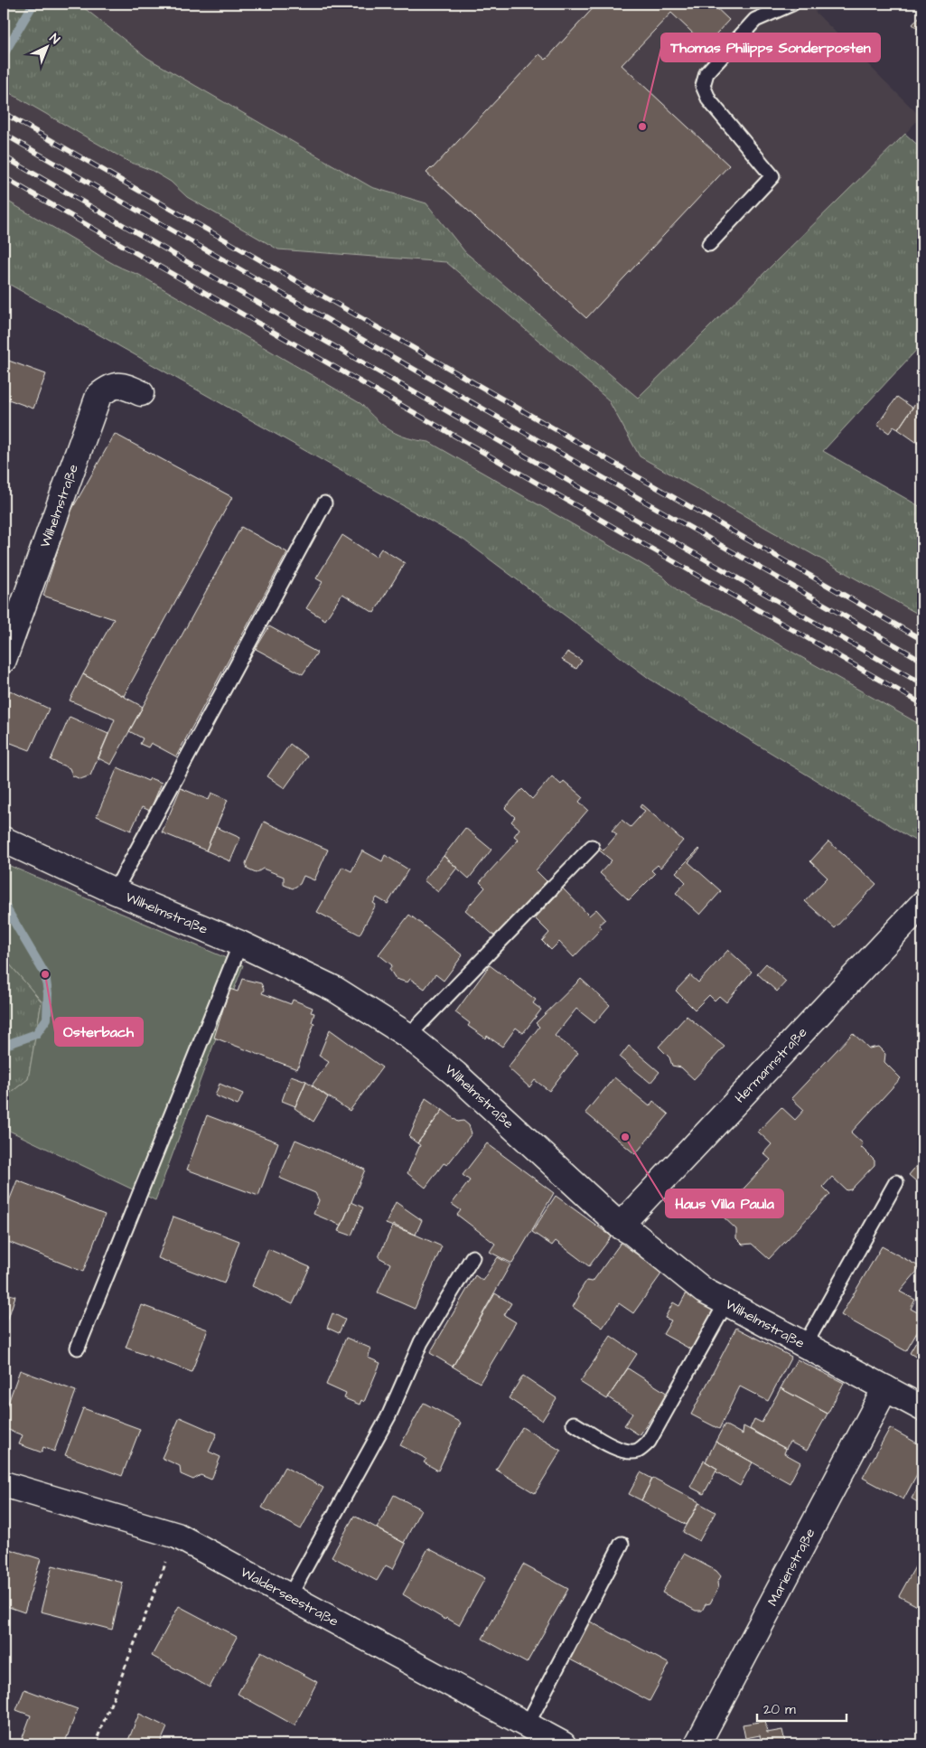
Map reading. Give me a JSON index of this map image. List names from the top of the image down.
{
  "streets": {
    "street": [
      "Wilhelmstraße",
      "Hermannstraße",
      "Marienstraße",
      "Walderseestraße"
    ]
  },
  "crossings": [
    ["Wilhelmstraße", "Hermannstraße"],
    ["Wilhelmstraße", "Marienstraße"]
  ],
  "places": ["Thomas Philipps Sonderposten", "Osterbach", "Haus Villa Paula"],
  "scale_bar": "20 m",
  "north": "top right"
}
